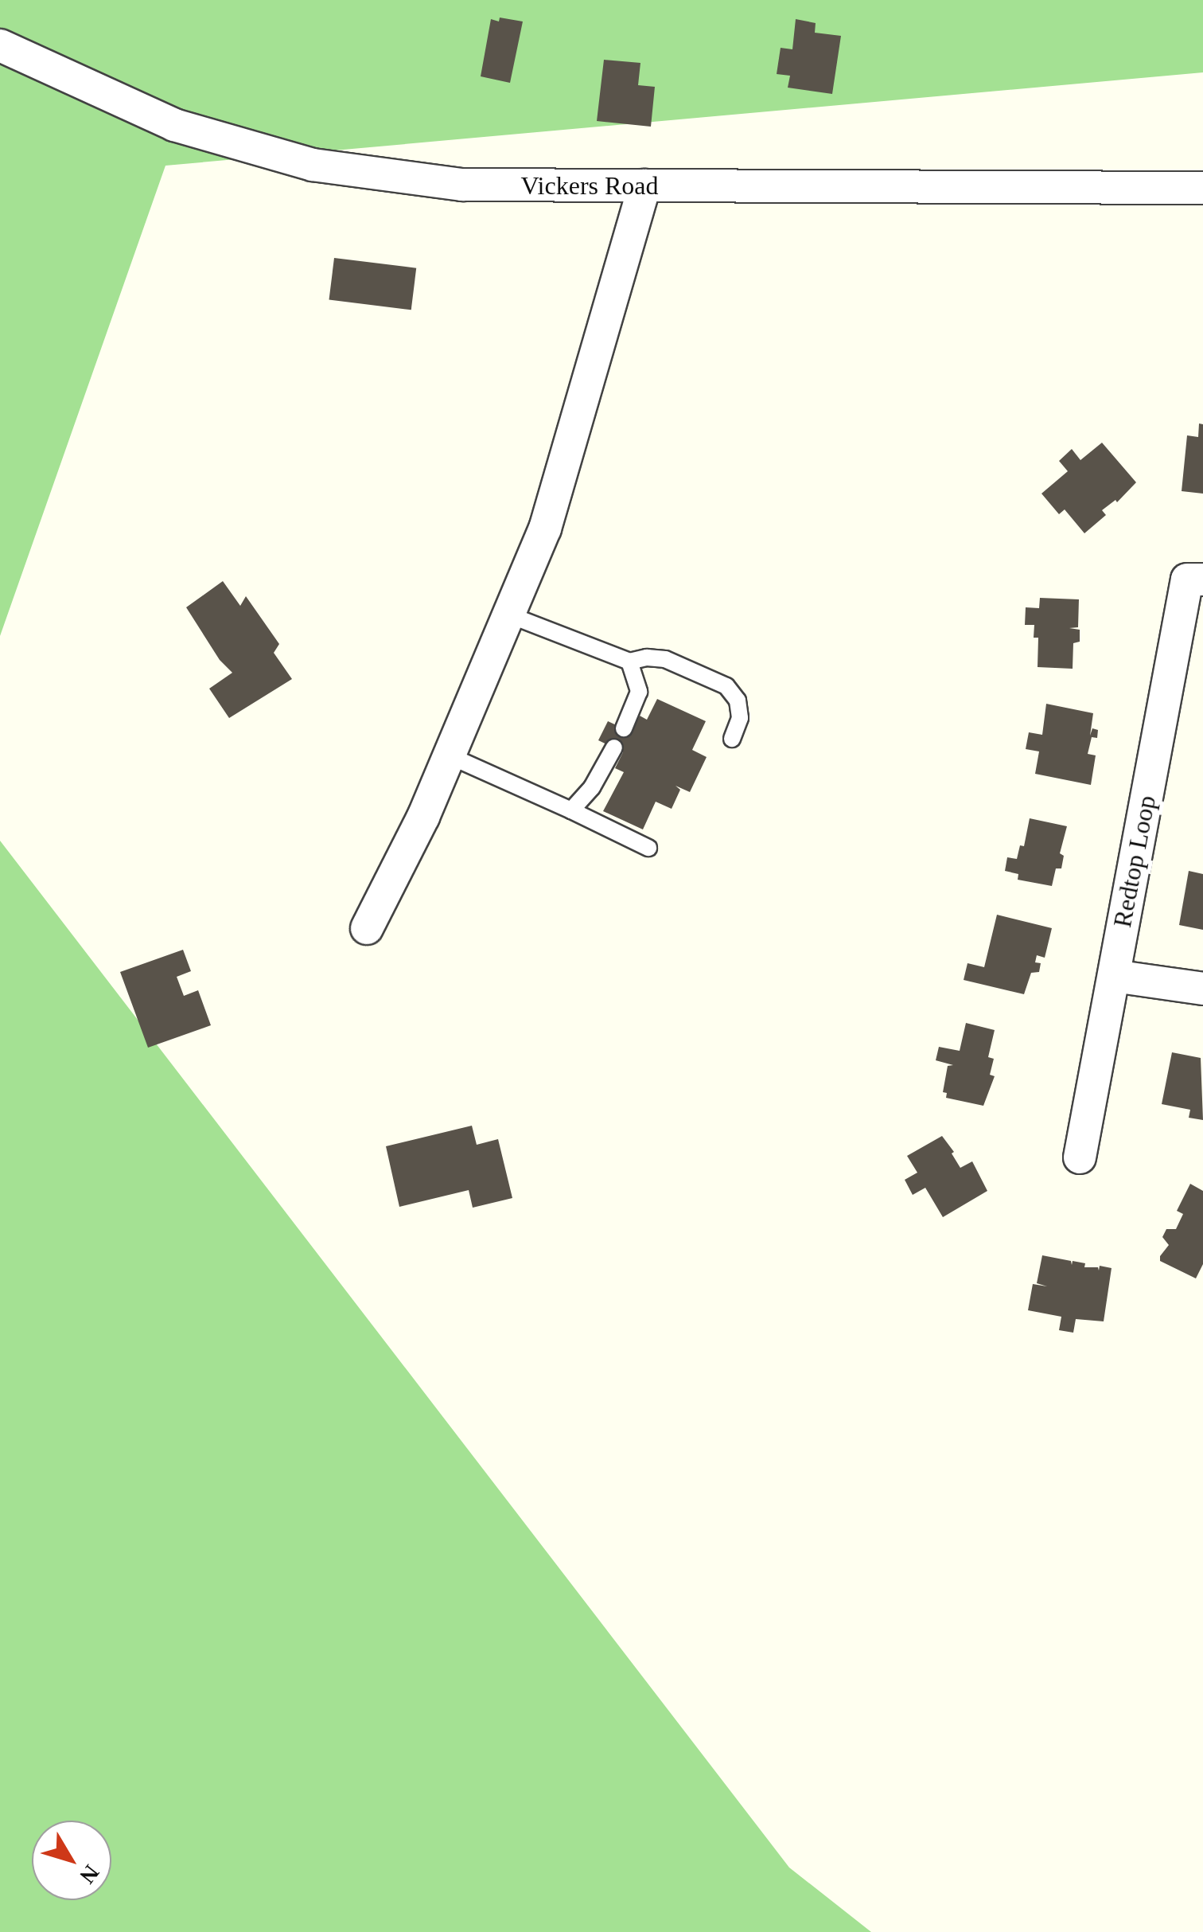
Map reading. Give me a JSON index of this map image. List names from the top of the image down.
{
  "streets": {
    "street": ["Vickers Road", "Redtop Loop"]
  },
  "north": "bottom right"
}
